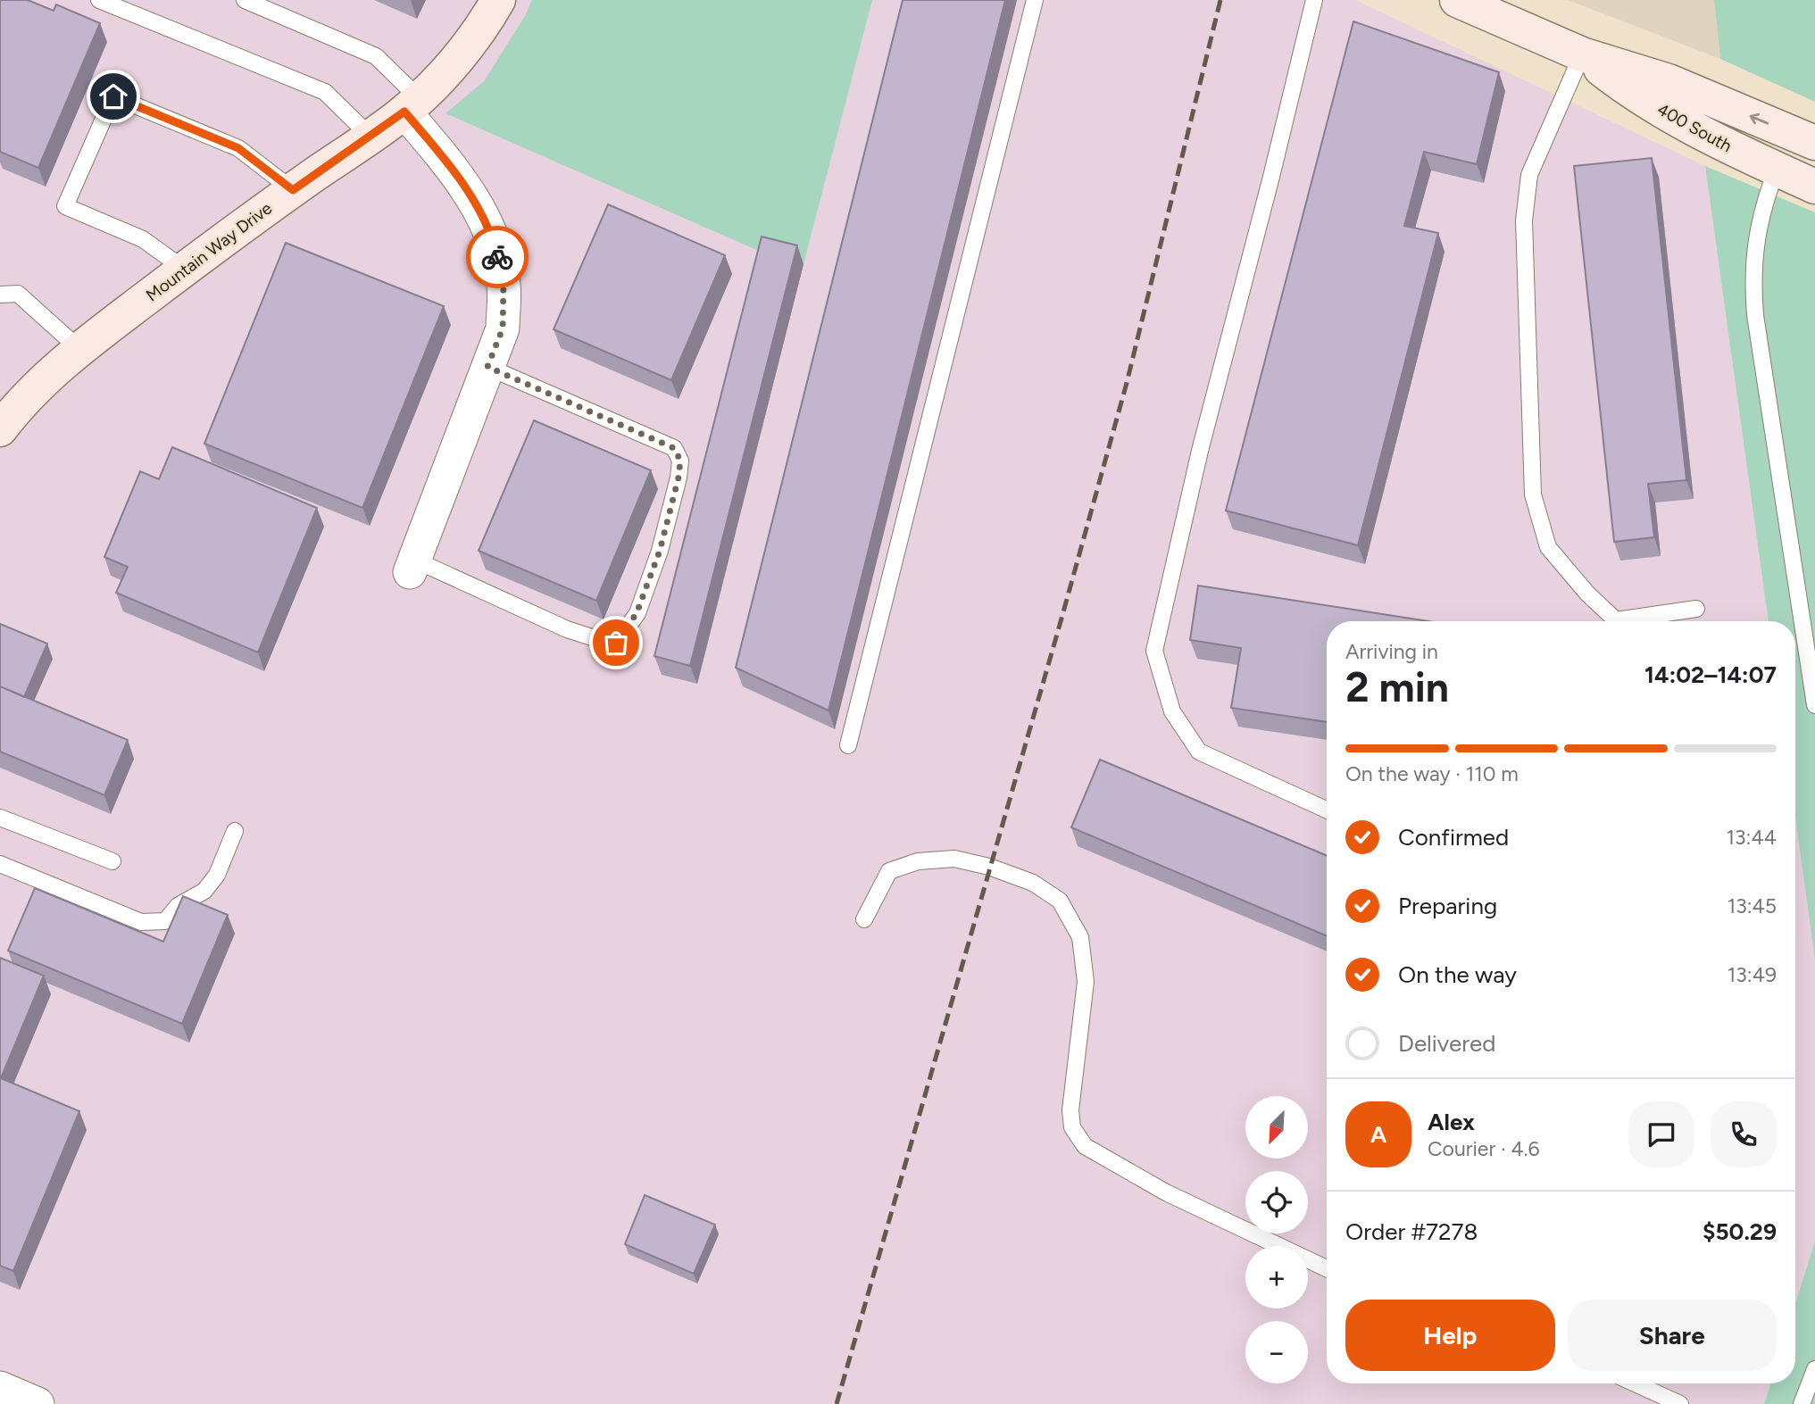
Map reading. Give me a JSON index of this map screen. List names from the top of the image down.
{
  "streets": {
    "street": ["400 South", "Mountain Way Drive"]
  },
  "north": "bottom left",
  "page": {
    "heading": ["2 min", "Arriving in", "14:02–14:07"],
    "panel": [
      "Alex",
      "Courier · 4.6",
      "Order #7278",
      "$50.29"
    ],
    "bar": "On the way · 110 m",
    "list": [
      ["Confirmed", "13:44"],
      ["Preparing", "13:45"],
      ["On the way", "13:49"],
      "Delivered"
    ],
    "map_buttons": ["+", "−"],
    "round": "A",
    "buttons": ["Help", "Share"]
  }
}
